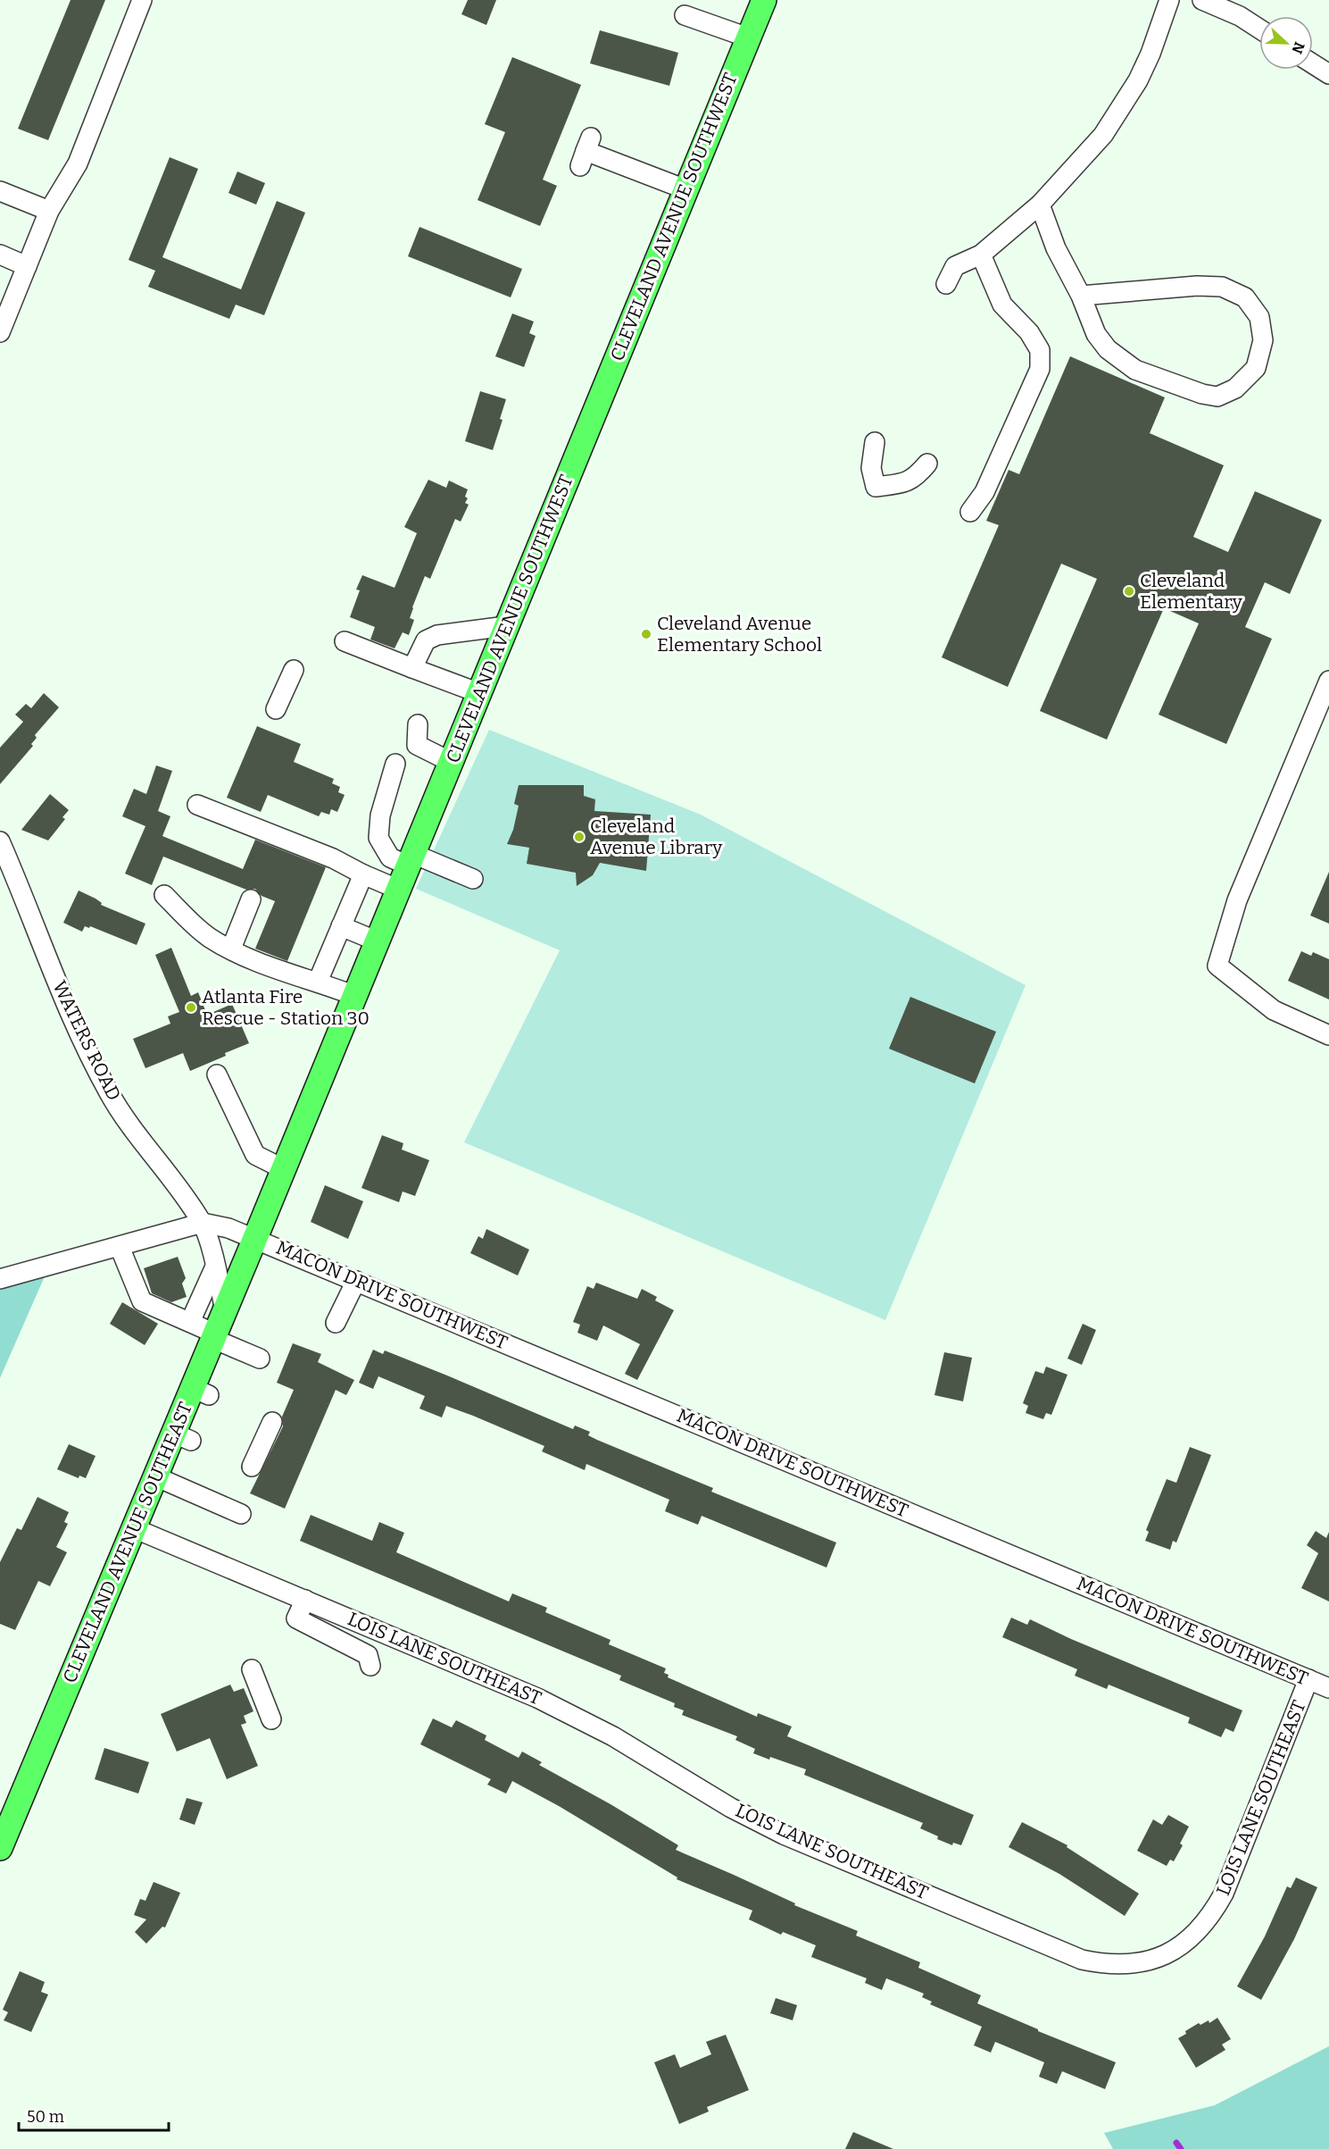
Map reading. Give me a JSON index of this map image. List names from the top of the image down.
{
  "streets": {
    "main road": ["CLEVELAND AVENUE SOUTHWEST", "CLEVELAND AVENUE SOUTHEAST"],
    "street": ["WATERS ROAD", "MACON DRIVE SOUTHWEST", "LOIS LANE SOUTHEAST"]
  },
  "crossings": [
    ["CLEVELAND AVENUE SOUTHWEST", "MACON DRIVE SOUTHWEST"],
    ["CLEVELAND AVENUE SOUTHWEST", "CLEVELAND AVENUE SOUTHEAST"],
    ["WATERS ROAD", "MACON DRIVE SOUTHWEST"],
    ["WATERS ROAD", "CLEVELAND AVENUE SOUTHEAST"],
    ["MACON DRIVE SOUTHWEST", "CLEVELAND AVENUE SOUTHEAST"],
    ["MACON DRIVE SOUTHWEST", "LOIS LANE SOUTHEAST"],
    ["CLEVELAND AVENUE SOUTHEAST", "LOIS LANE SOUTHEAST"]
  ],
  "places": [
    "Cleveland Elementary",
    "Cleveland Avenue Elementary School",
    "Cleveland Avenue Library",
    "Atlanta Fire Rescue - Station 30"
  ],
  "scale_bar": "50 m",
  "north": "right"
}
